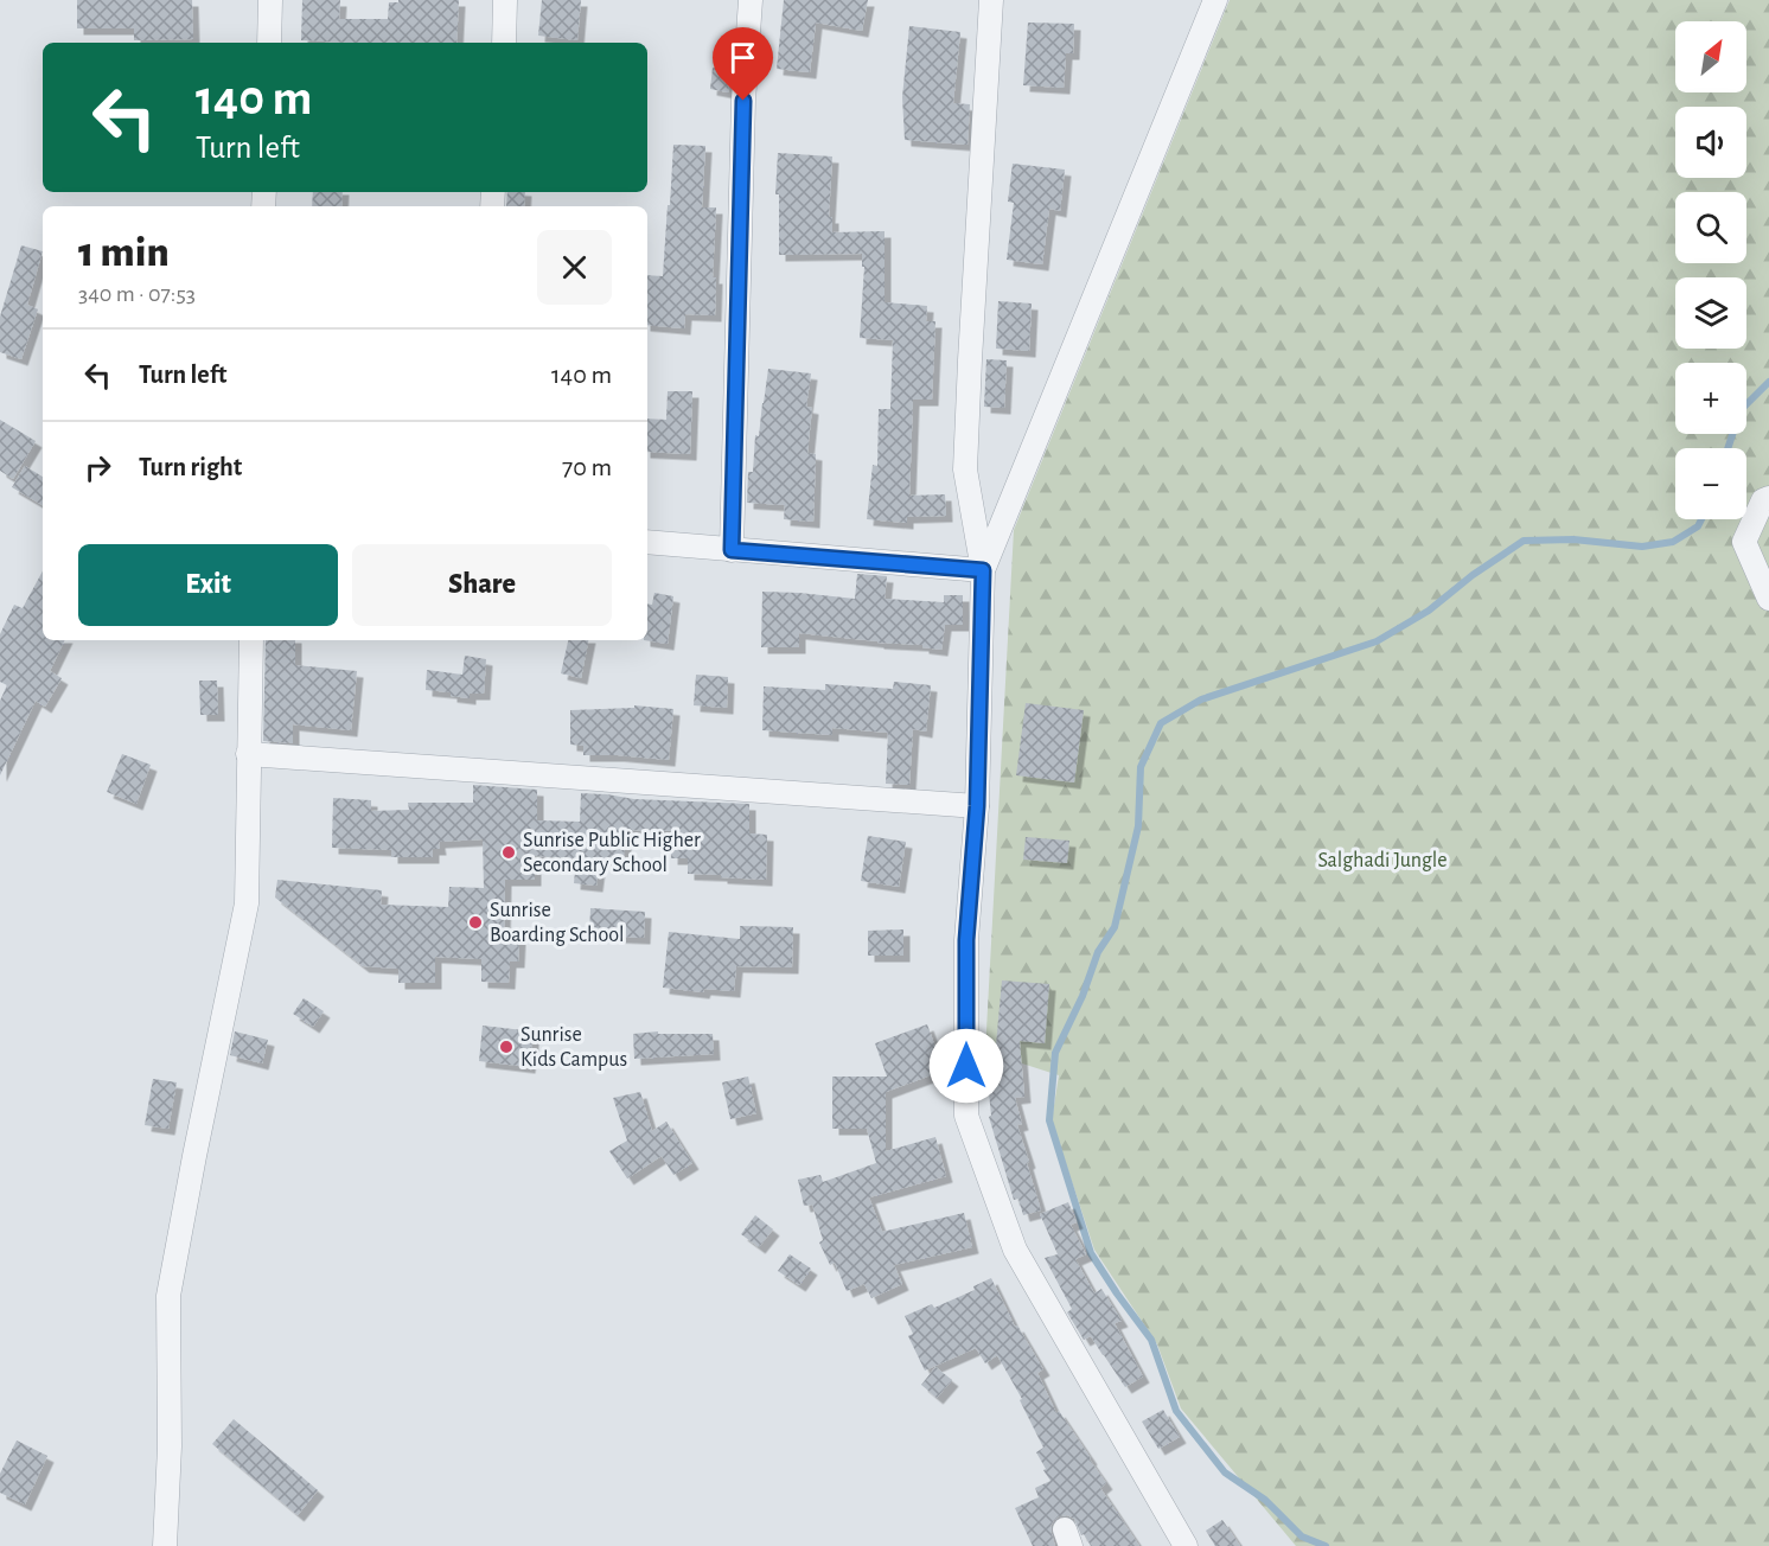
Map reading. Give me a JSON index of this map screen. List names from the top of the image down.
{
  "parks": ["Salghadi Jungle"],
  "places": ["Sunrise Public Higher Secondary School", "Sunrise Boarding School", "Sunrise Kids Campus"],
  "north": "top right",
  "page": {
    "map_buttons": ["+", "−"],
    "turn": ["140 m", "Turn left"],
    "heading": ["1 min", "340 m · 07:53"],
    "list": [
      {
        "name": "Turn left",
        "value": "140 m"
      },
      {
        "name": "Turn right",
        "value": "70 m"
      }
    ],
    "buttons": ["Exit", "Share"]
  }
}
